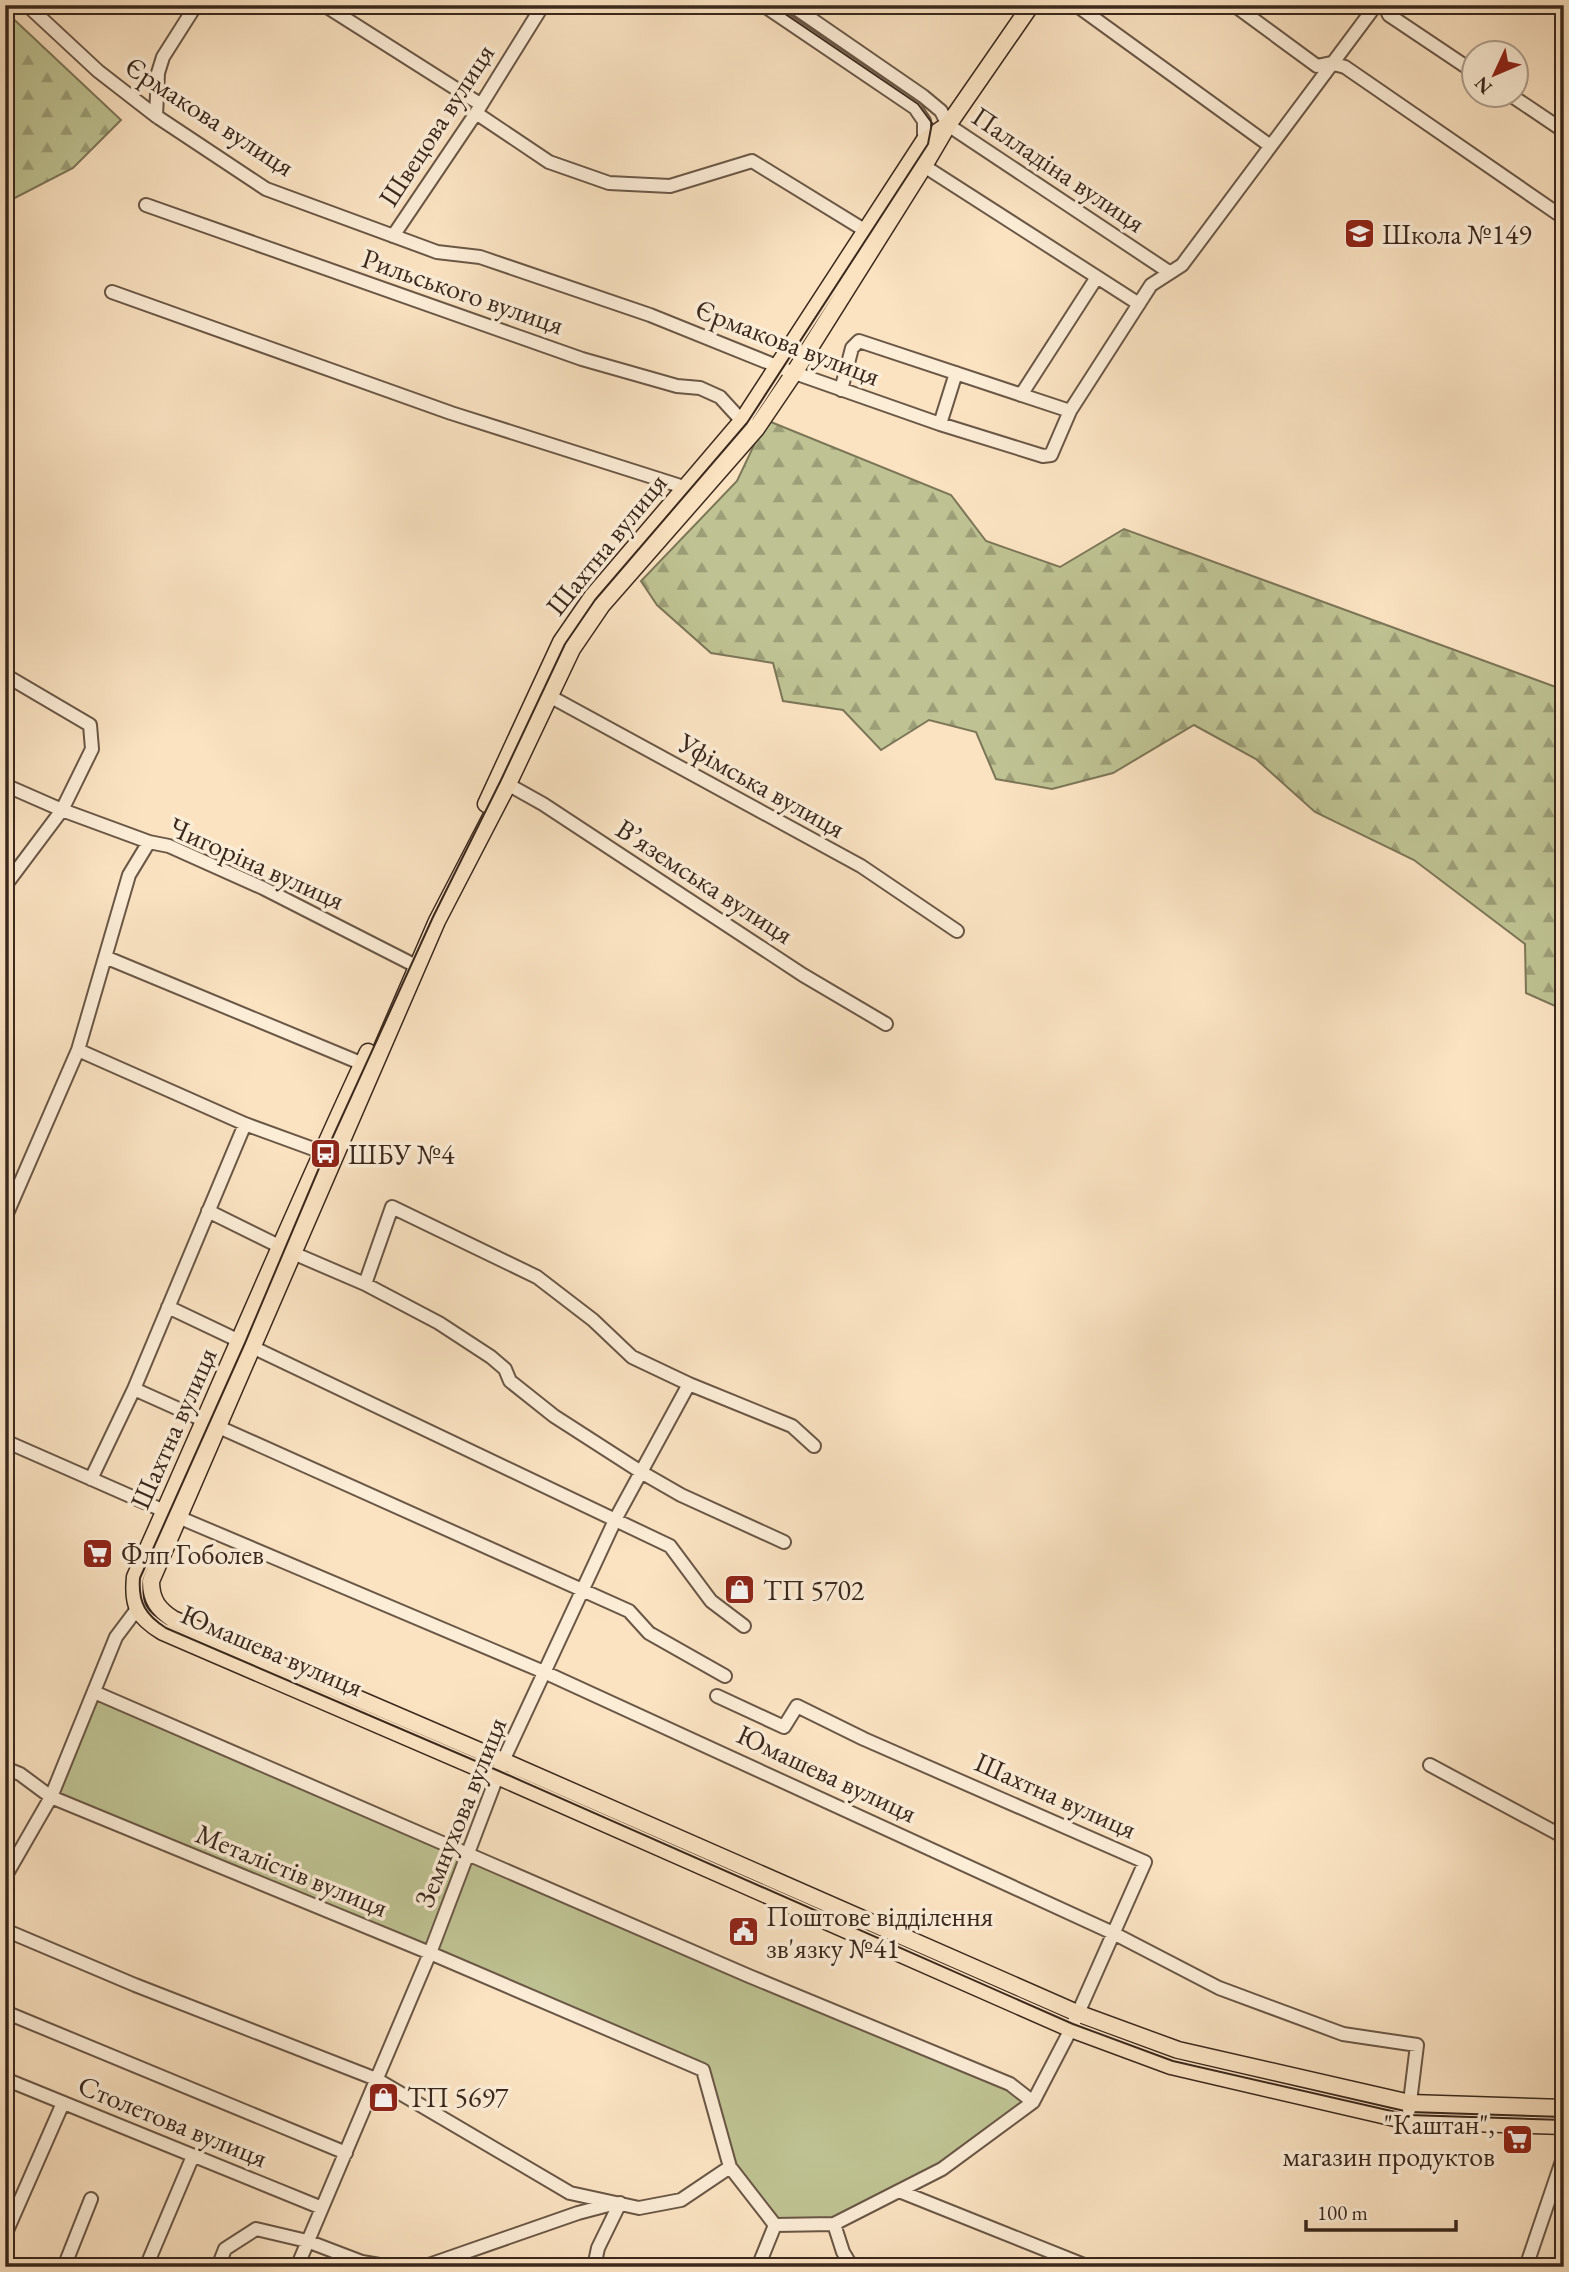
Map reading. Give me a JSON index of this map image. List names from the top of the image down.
{
  "streets": {
    "main road": ["Шахтна вулиця", "Юмашева вулиця"],
    "street": [
      "Єрмакова вулиця",
      "Швецова вулиця",
      "Палладіна вулиця",
      "Рильського вулиця",
      "Уфімська вулиця",
      "Чигоріна вулиця",
      "В’яземська вулиця",
      "Земнухова вулиця",
      "Металістів вулиця",
      "Столетова вулиця"
    ]
  },
  "crossings": [
    ["Єрмакова вулиця", "Швецова вулиця"],
    ["Єрмакова вулиця", "Палладіна вулиця"],
    ["Єрмакова вулиця", "Шахтна вулиця"],
    ["Палладіна вулиця", "Шахтна вулиця"],
    ["Рильського вулиця", "Шахтна вулиця"],
    ["Шахтна вулиця", "Уфімська вулиця"],
    ["Шахтна вулиця", "Чигоріна вулиця"],
    ["Шахтна вулиця", "В’яземська вулиця"],
    ["Шахтна вулиця", "Юмашева вулиця"],
    ["Шахтна вулиця", "Земнухова вулиця"],
    ["Юмашева вулиця", "Земнухова вулиця"],
    ["Земнухова вулиця", "Металістів вулиця"],
    ["Земнухова вулиця", "Столетова вулиця"]
  ],
  "places": {
    "school or university": ["Школа №149"],
    "bus stop": ["ШБУ №4"],
    "supermarket": ["Флп Гоболев", "\"Каштан\", магазин продуктов"],
    "shop": ["ТП 5702", "ТП 5697"],
    "public building": ["Поштове відділення зв'язку №41"]
  },
  "scale_bar": "100 m",
  "north": "bottom left"
}
